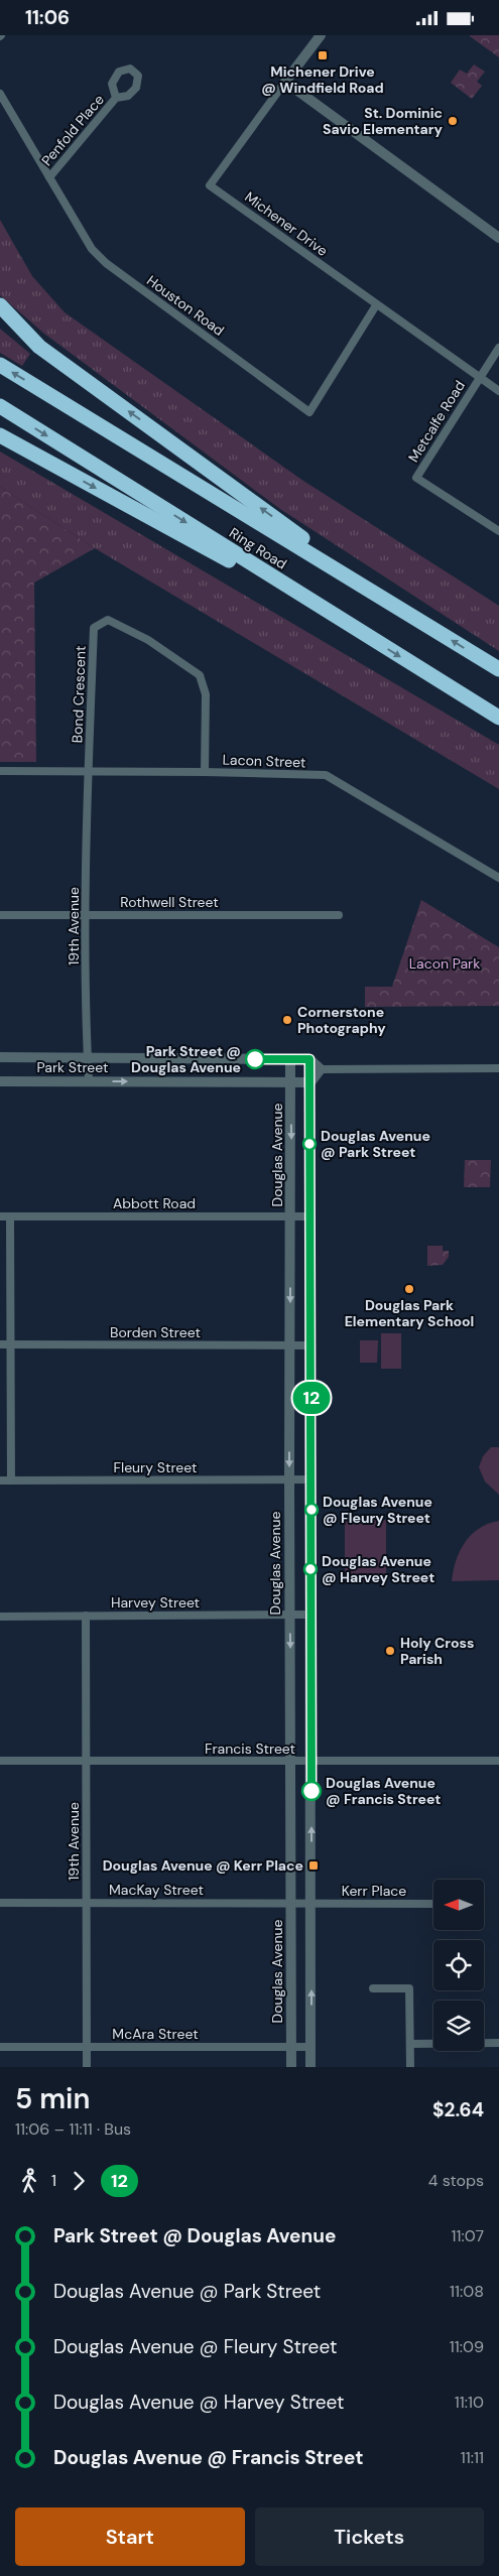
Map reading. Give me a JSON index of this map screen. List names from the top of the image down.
{
  "streets": {
    "highway": ["Ring Road"],
    "street": [
      "Penfold Place",
      "Michener Drive",
      "Houston Road",
      "Metcalfe Road",
      "Bond Crescent",
      "Lacon Street",
      "Rothwell Street",
      "19th Avenue",
      "Park Street",
      "Douglas Avenue",
      "Abbott Road",
      "Borden Street",
      "Fleury Street",
      "Harvey Street",
      "Francis Street",
      "MacKay Street",
      "Kerr Place",
      "McAra Street"
    ]
  },
  "crossings": [
    ["Penfold Place", "Houston Road"],
    ["Michener Drive", "Houston Road"],
    ["Michener Drive", "Metcalfe Road"],
    ["Bond Crescent", "Lacon Street"],
    ["Bond Crescent", "19th Avenue"],
    ["Lacon Street", "19th Avenue"],
    ["Rothwell Street", "19th Avenue"],
    ["19th Avenue", "Park Street"],
    ["19th Avenue", "Harvey Street"],
    ["19th Avenue", "Francis Street"],
    ["19th Avenue", "MacKay Street"],
    ["19th Avenue", "McAra Street"],
    ["Park Street", "Douglas Avenue"],
    ["Douglas Avenue", "Abbott Road"],
    ["Douglas Avenue", "Borden Street"],
    ["Douglas Avenue", "Fleury Street"],
    ["Douglas Avenue", "Harvey Street"],
    ["Douglas Avenue", "Francis Street"],
    ["Douglas Avenue", "MacKay Street"],
    ["Douglas Avenue", "McAra Street"],
    ["MacKay Street", "Kerr Place"]
  ],
  "parks": ["Lacon Park"],
  "places": {
    "transit": ["Michener Drive @ Windfield Road", "Douglas Avenue @ Kerr Place"],
    "other": [
      "St. Dominic Savio Elementary",
      "Cornerstone Photography",
      "Park Street @ Douglas Avenue",
      "Douglas Avenue @ Park Street",
      "Douglas Park Elementary School",
      "Douglas Avenue @ Fleury Street",
      "Douglas Avenue @ Harvey Street",
      "Holy Cross Parish",
      "Douglas Avenue @ Francis Street"
    ]
  },
  "lines": ["bus line 12"],
  "north": "left",
  "page": {
    "status": "11:06",
    "on_map": "12",
    "heading": ["5 min", "11:06 – 11:11 · Bus", "$2.64"],
    "legs": ["1", "12", "4 stops"],
    "list": [
      {
        "name": "Park Street @ Douglas Avenue",
        "value": "11:07"
      },
      {
        "name": "Douglas Avenue @ Park Street",
        "value": "11:08"
      },
      {
        "name": "Douglas Avenue @ Fleury Street",
        "value": "11:09"
      },
      {
        "name": "Douglas Avenue @ Harvey Street",
        "value": "11:10"
      },
      {
        "name": "Douglas Avenue @ Francis Street",
        "value": "11:11"
      }
    ],
    "buttons": ["Start", "Tickets"]
  }
}
